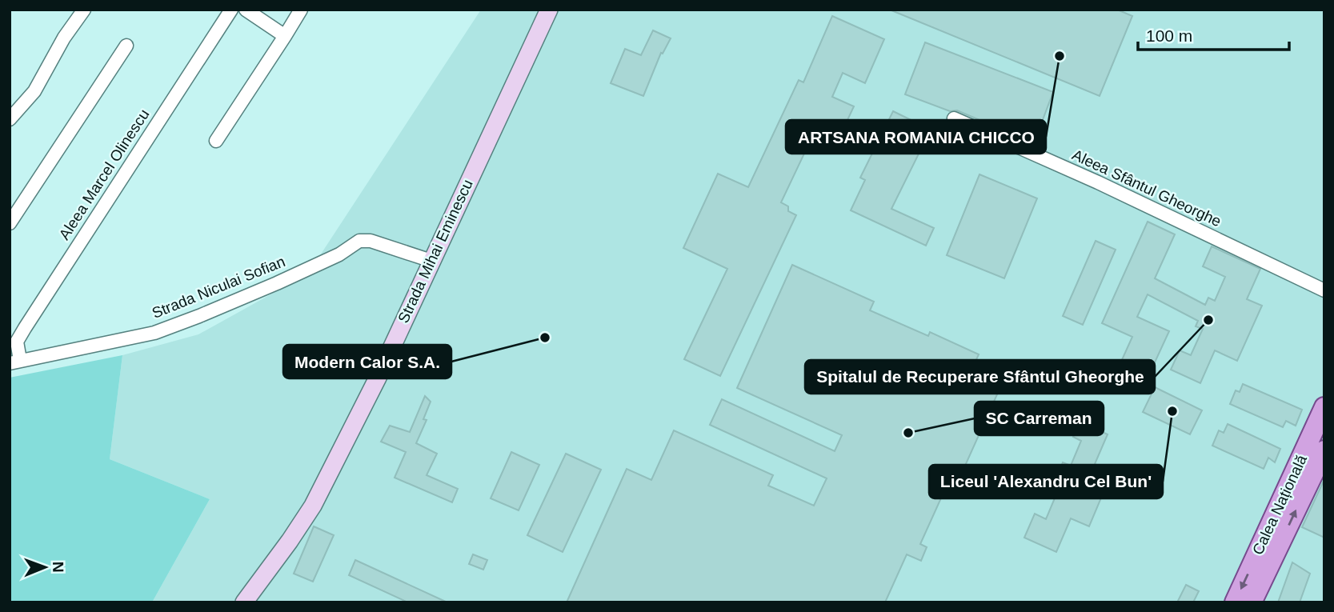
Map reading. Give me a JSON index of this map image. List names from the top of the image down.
{
  "streets": {
    "main road": ["Calea Națională"],
    "street": [
      "Aleea Marcel Olinescu",
      "Aleea Sfântul Gheorghe",
      "Strada Mihai Eminescu",
      "Strada Niculai Sofian"
    ]
  },
  "crossings": [
    ["Aleea Marcel Olinescu", "Strada Niculai Sofian"],
    ["Strada Mihai Eminescu", "Strada Niculai Sofian"]
  ],
  "places": [
    "ARTSANA ROMANIA CHICCO",
    "Spitalul de Recuperare Sfântul Gheorghe",
    "Modern Calor S.A.",
    "Liceul 'Alexandru Cel Bun'",
    "SC Carreman"
  ],
  "scale_bar": "100 m",
  "north": "right"
}
